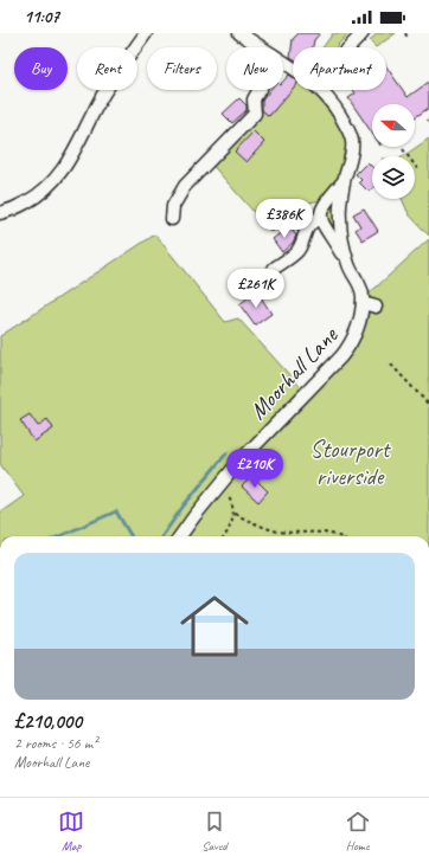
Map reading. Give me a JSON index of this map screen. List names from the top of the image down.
{
  "streets": {
    "street": ["Moorhall Lane"]
  },
  "parks": ["Stourport riverside"],
  "north": "left",
  "page": {
    "status": "11:07",
    "chip": [
      "Buy",
      "Rent",
      "Filters",
      "New",
      "Apartment"
    ],
    "price": ["£386K", "£261K", "£210K"],
    "list": [
      {
        "name": "£210,000",
        "note": "2 rooms · 56 m² · Moorhall Lane"
      }
    ],
    "tabs": ["Map", "Saved", "Home"]
  }
}
